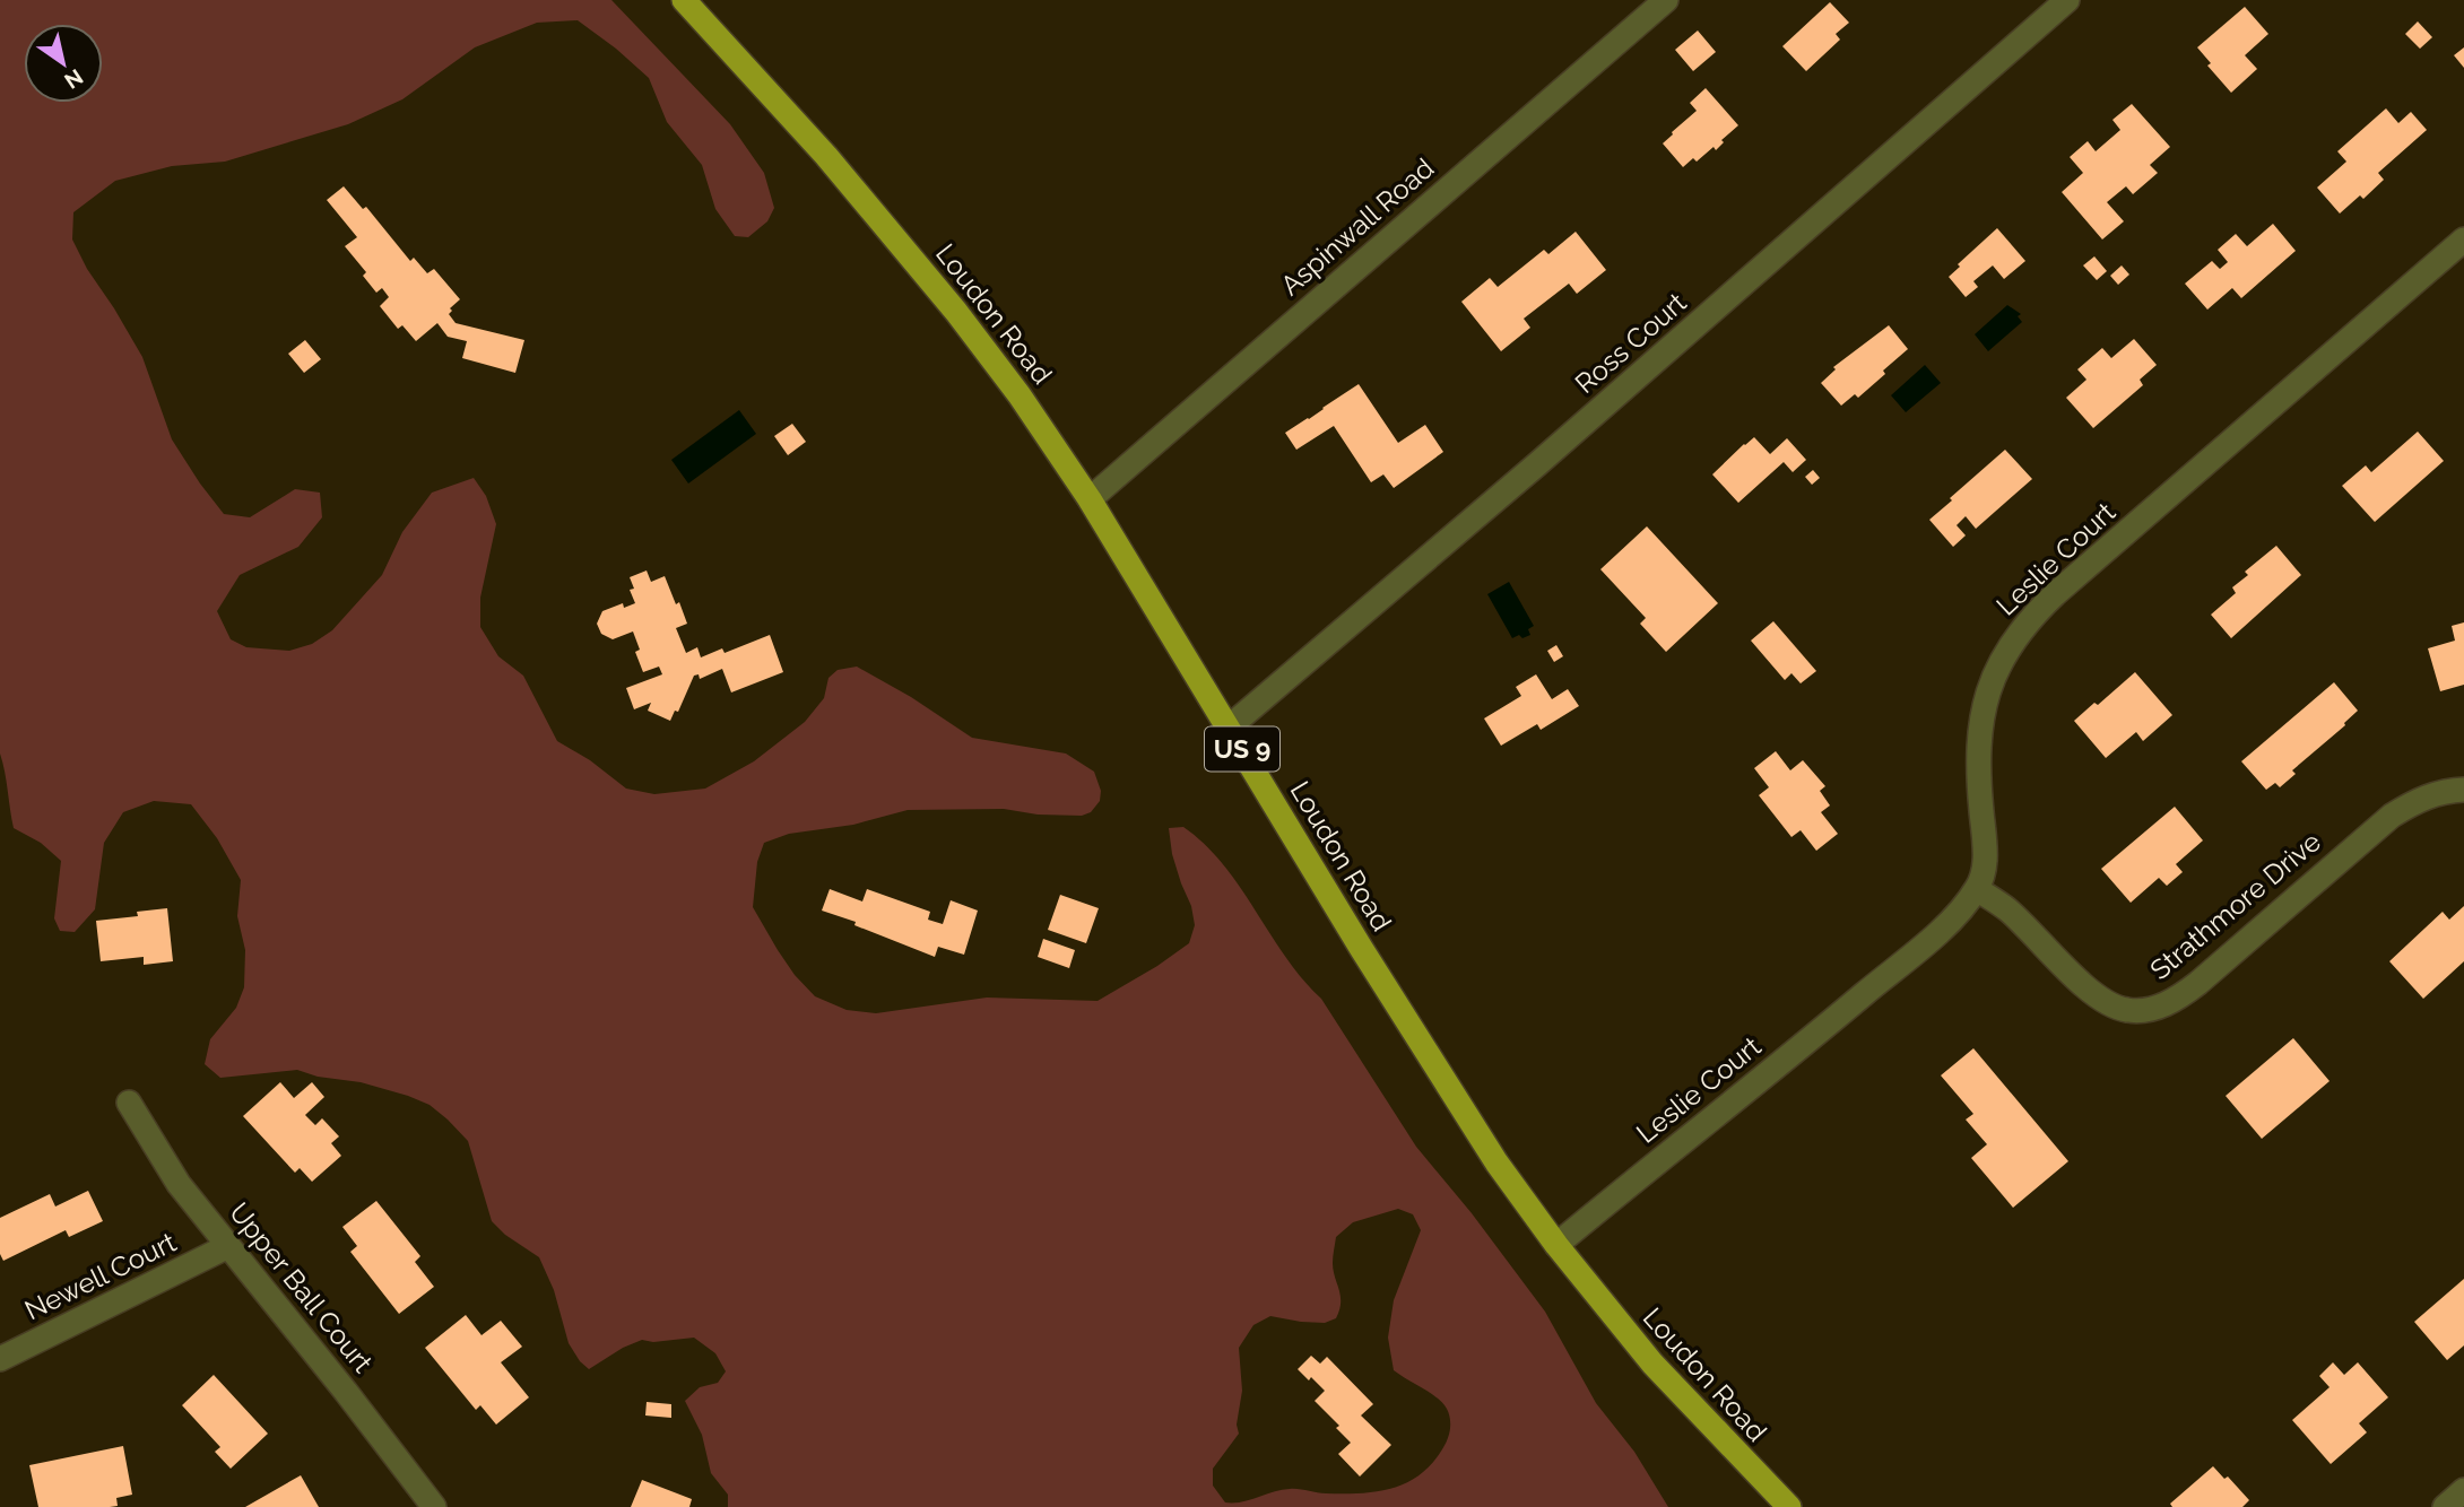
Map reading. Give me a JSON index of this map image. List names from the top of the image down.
{
  "streets": {
    "main road": ["Loudon Road", "US 9"],
    "street": [
      "Aspinwall Road",
      "Ross Court",
      "Leslie Court",
      "Strathmore Drive",
      "Newell Court",
      "Upper Ball Court"
    ]
  },
  "crossings": [
    ["Aspinwall Road", "Loudon Road"],
    ["Loudon Road", "Ross Court"],
    ["Loudon Road", "Leslie Court"],
    ["Leslie Court", "Strathmore Drive"],
    ["Newell Court", "Upper Ball Court"]
  ],
  "north": "bottom right"
}
